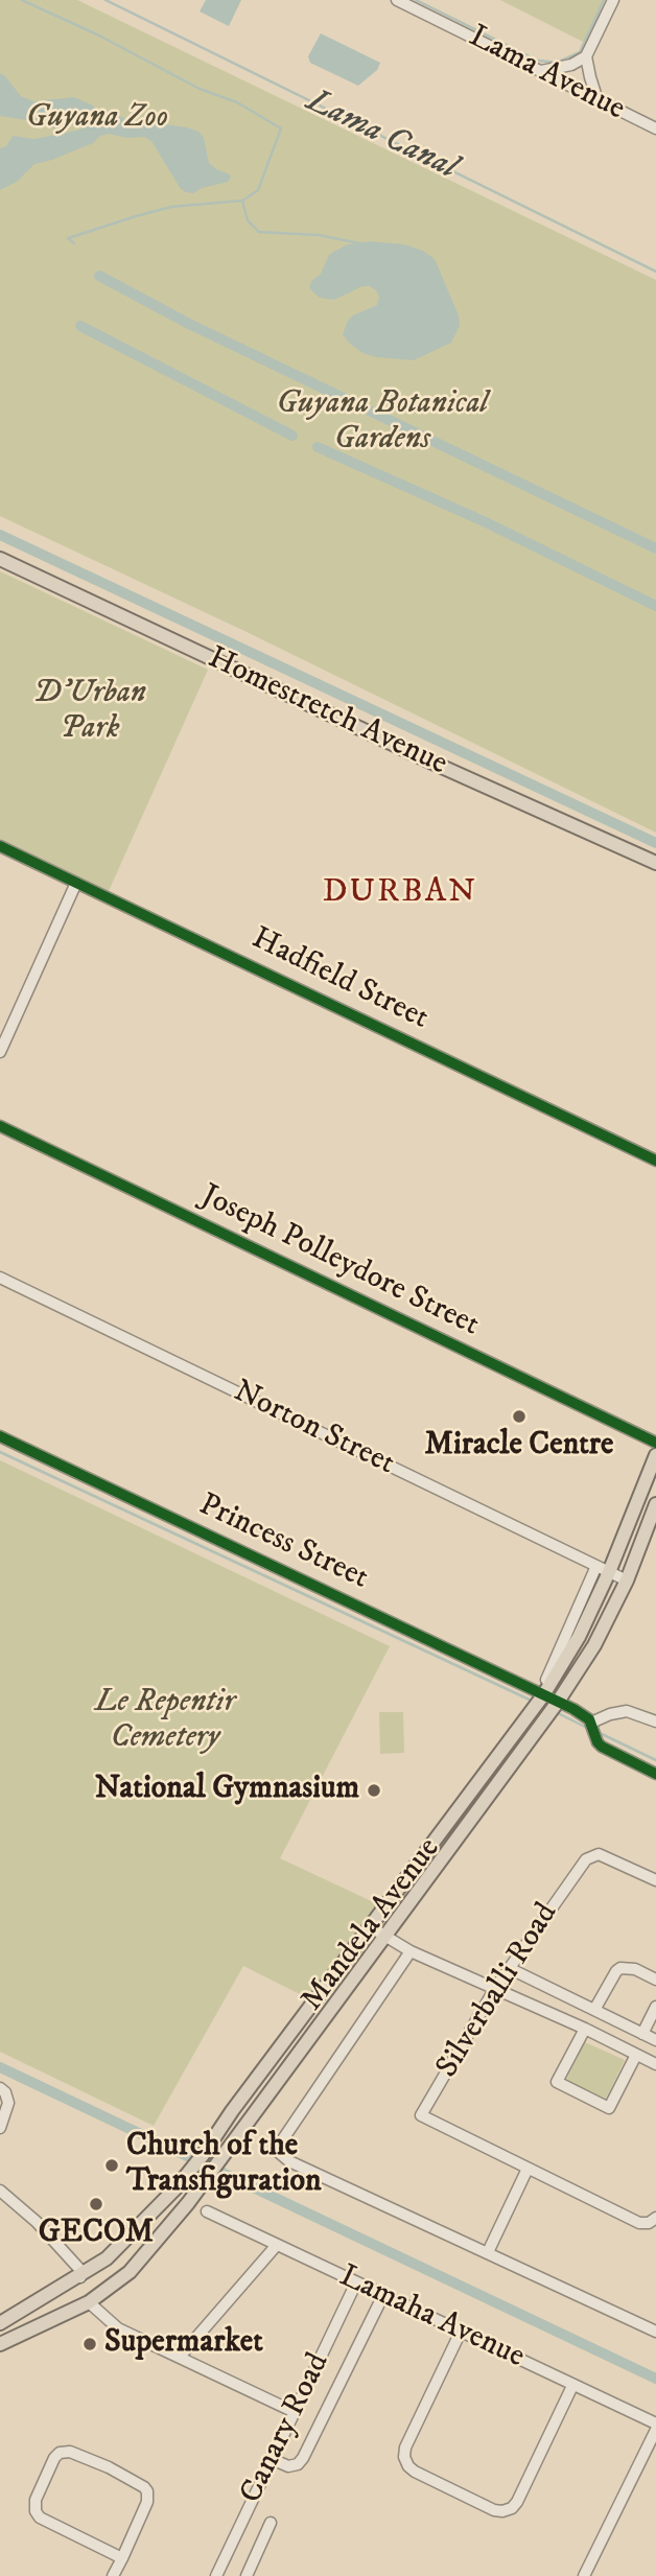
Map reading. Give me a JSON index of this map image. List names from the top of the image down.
{
  "streets": {
    "main road": ["Homestretch Avenue", "Mandela Avenue"],
    "street": [
      "Lama Avenue",
      "Hadfield Street",
      "Joseph Polleydore Street",
      "Norton Street",
      "Princess Street",
      "Silverballi Road",
      "Lamaha Avenue",
      "Canary Road"
    ]
  },
  "crossings": [
    ["Norton Street", "Mandela Avenue"],
    ["Princess Street", "Mandela Avenue"],
    ["Lamaha Avenue", "Canary Road"]
  ],
  "districts": ["DURBAN"],
  "water": ["Lama Canal"],
  "parks": [
    "Guyana Zoo",
    "Guyana Botanical Gardens",
    "D'Urban Park",
    "Le Repentir Cemetery"
  ],
  "places": [
    "Miracle Centre",
    "National Gymnasium",
    "Church of the Transfiguration",
    "GECOM",
    "Supermarket"
  ]
}
